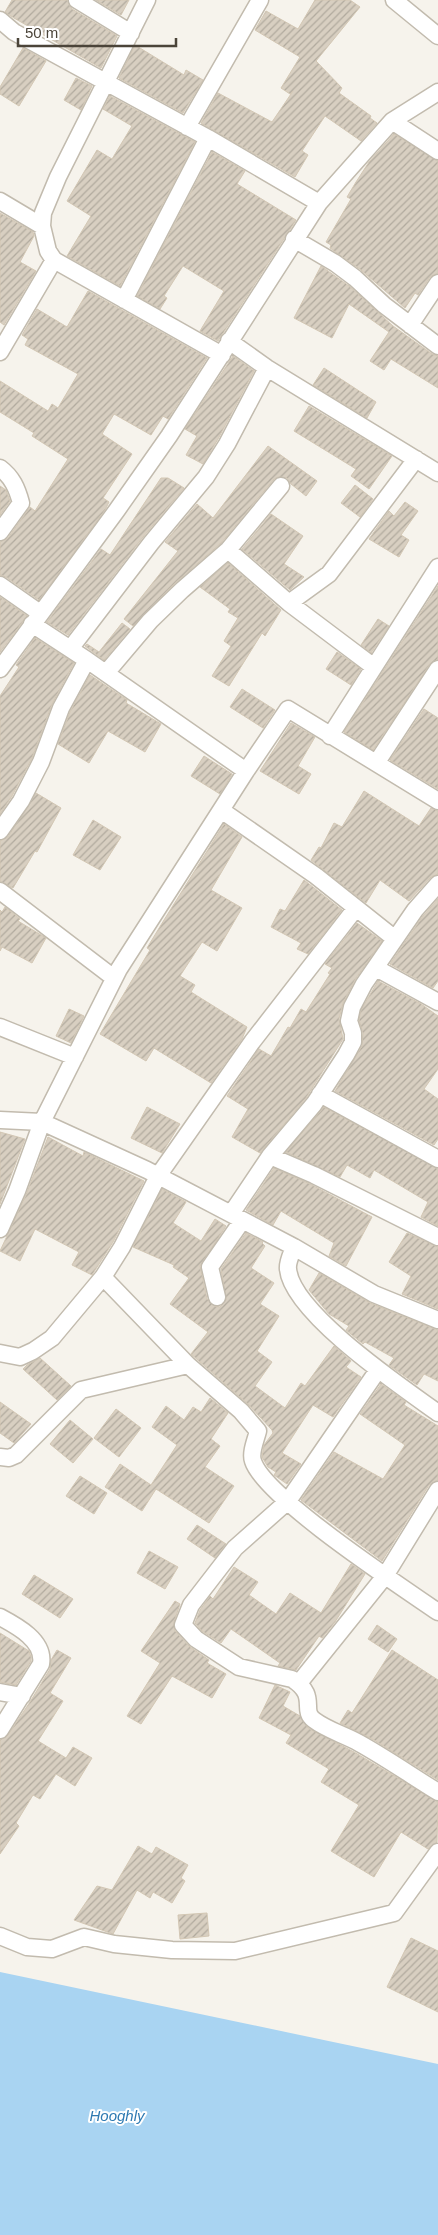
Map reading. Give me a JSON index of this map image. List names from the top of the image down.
{
  "water": ["Hooghly"],
  "scale_bar": "50 m"
}
